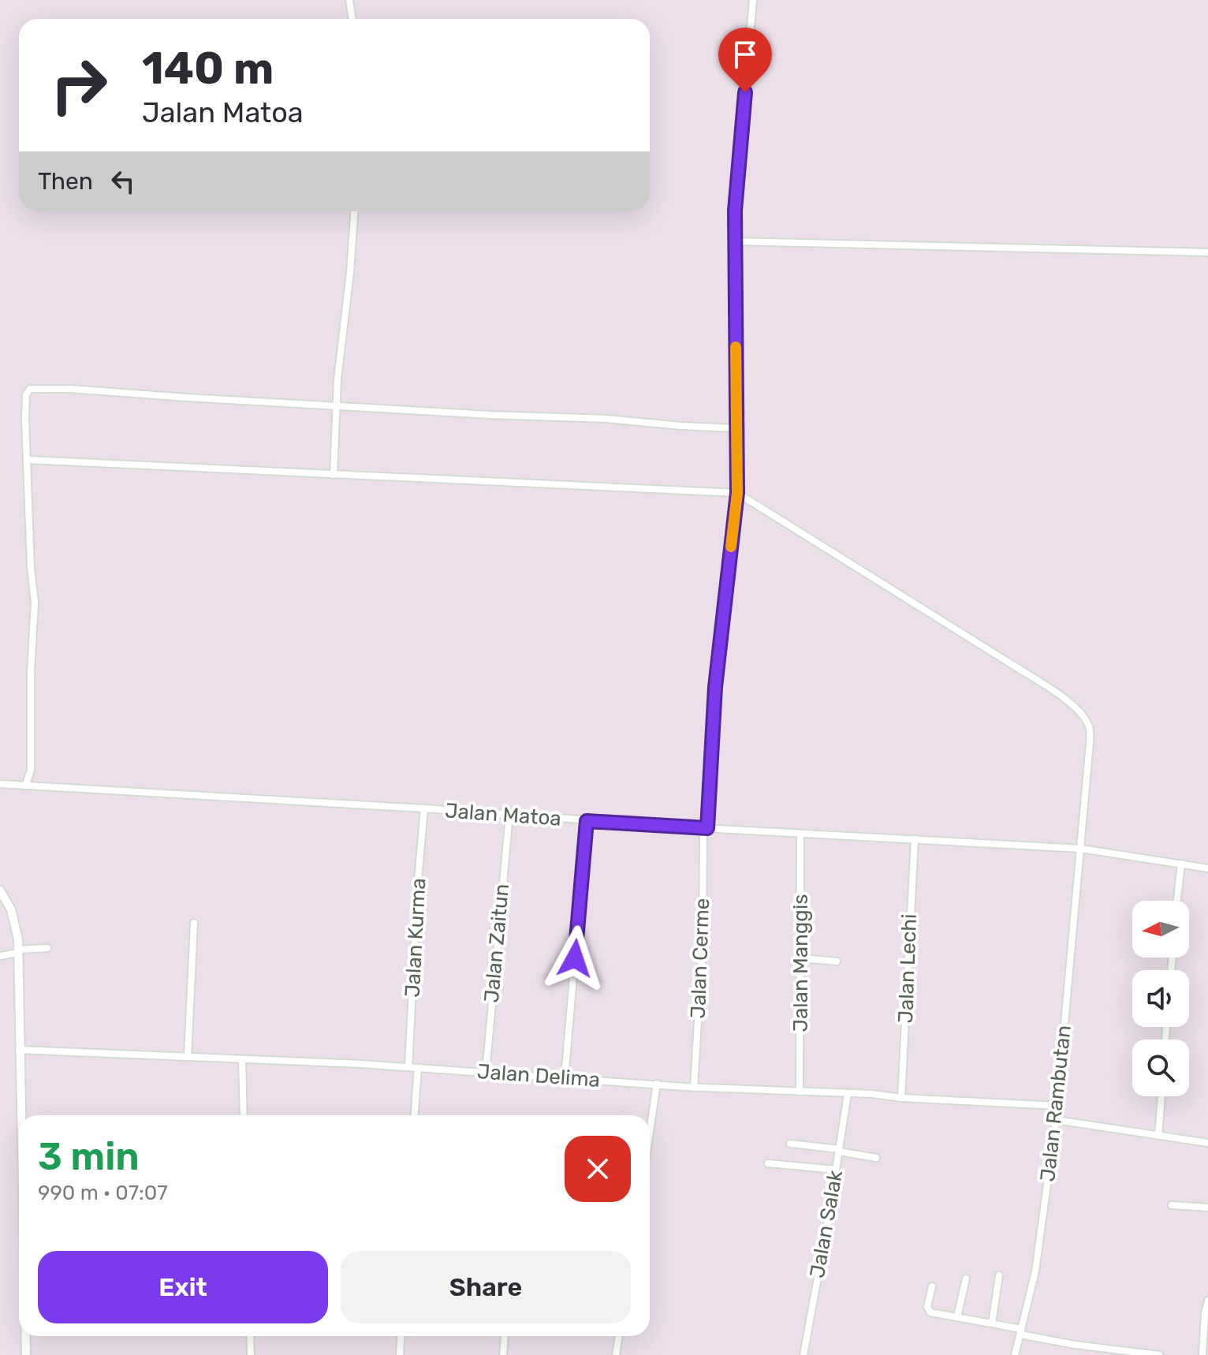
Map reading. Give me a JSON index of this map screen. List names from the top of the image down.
{
  "streets": {
    "street": [
      "Jalan Matoa",
      "Jalan Kurma",
      "Jalan Zaitun",
      "Jalan Cerme",
      "Jalan Manggis",
      "Jalan Lechi",
      "Jalan Delima",
      "Jalan Rambutan",
      "Jalan Salak"
    ]
  },
  "crossings": [
    ["Jalan Matoa", "Jalan Kurma"],
    ["Jalan Matoa", "Jalan Zaitun"],
    ["Jalan Matoa", "Jalan Cerme"],
    ["Jalan Matoa", "Jalan Manggis"],
    ["Jalan Matoa", "Jalan Lechi"],
    ["Jalan Matoa", "Jalan Rambutan"],
    ["Jalan Kurma", "Jalan Delima"],
    ["Jalan Zaitun", "Jalan Delima"],
    ["Jalan Cerme", "Jalan Delima"],
    ["Jalan Cerme", "Jalan Rambutan"],
    ["Jalan Manggis", "Jalan Delima"],
    ["Jalan Lechi", "Jalan Delima"],
    ["Jalan Delima", "Jalan Rambutan"],
    ["Jalan Delima", "Jalan Salak"]
  ],
  "north": "left",
  "page": {
    "turn": ["140 m", "Jalan Matoa"],
    "then": "Then",
    "heading": ["3 min", "990 m · 07:07"],
    "buttons": ["Exit", "Share"]
  }
}
